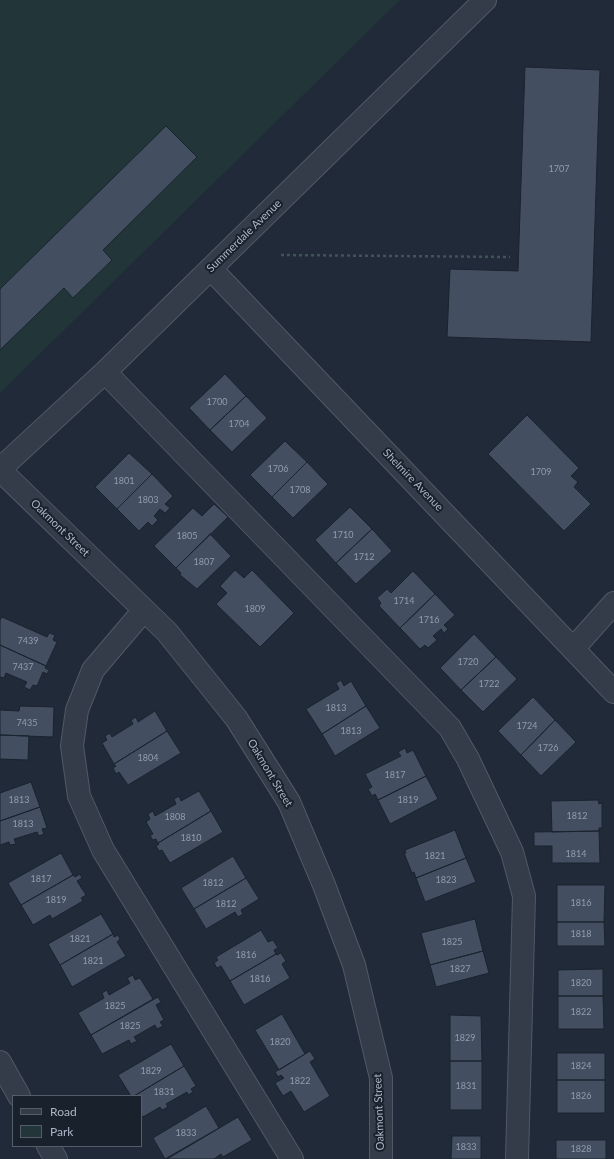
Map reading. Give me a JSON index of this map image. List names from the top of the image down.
{
  "streets": {
    "street": ["Summerdale Avenue", "Shelmire Avenue", "Oakmont Street"]
  },
  "crossings": [
    ["Summerdale Avenue", "Shelmire Avenue"],
    ["Summerdale Avenue", "Oakmont Street"]
  ],
  "house_numbers": [
    "1707",
    "1700",
    "1704",
    "1706",
    "1709",
    "1801",
    "1708",
    "1803",
    "1710",
    "1805",
    "1712",
    "1807",
    "1714",
    "1809",
    "1716",
    "7439",
    "1720",
    "7437",
    "1722",
    "1813",
    "7435",
    "1724",
    "1813",
    "1726",
    "1804",
    "1817",
    "1813",
    "1819",
    "1812",
    "1808",
    "1813",
    "1810",
    "1814",
    "1821",
    "1817",
    "1823",
    "1812",
    "1819",
    "1816",
    "1812",
    "1818",
    "1821",
    "1825",
    "1816",
    "1821",
    "1827",
    "1816",
    "1820",
    "1825",
    "1822",
    "1825",
    "1829",
    "1820",
    "1824",
    "1829",
    "1822",
    "1831",
    "1831",
    "1826",
    "1833",
    "1833",
    "1828"
  ],
  "legend": ["Road", "Park"]
}
